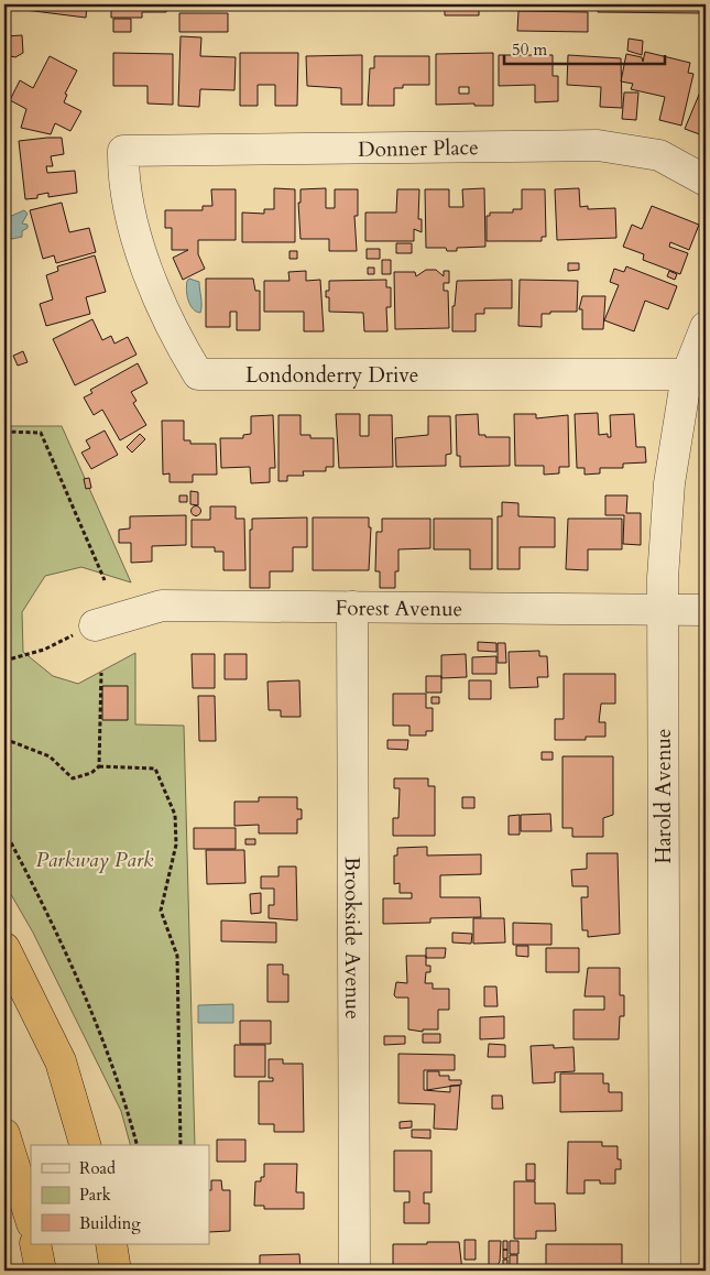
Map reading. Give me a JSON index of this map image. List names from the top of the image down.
{
  "streets": {
    "street": [
      "Donner Place",
      "Londonderry Drive",
      "Forest Avenue",
      "Harold Avenue",
      "Brookside Avenue"
    ]
  },
  "crossings": [
    ["Donner Place", "Londonderry Drive"],
    ["Londonderry Drive", "Harold Avenue"],
    ["Forest Avenue", "Harold Avenue"],
    ["Forest Avenue", "Brookside Avenue"]
  ],
  "parks": ["Parkway Park"],
  "legend": ["Road", "Park", "Building"],
  "scale_bar": "50 m"
}
